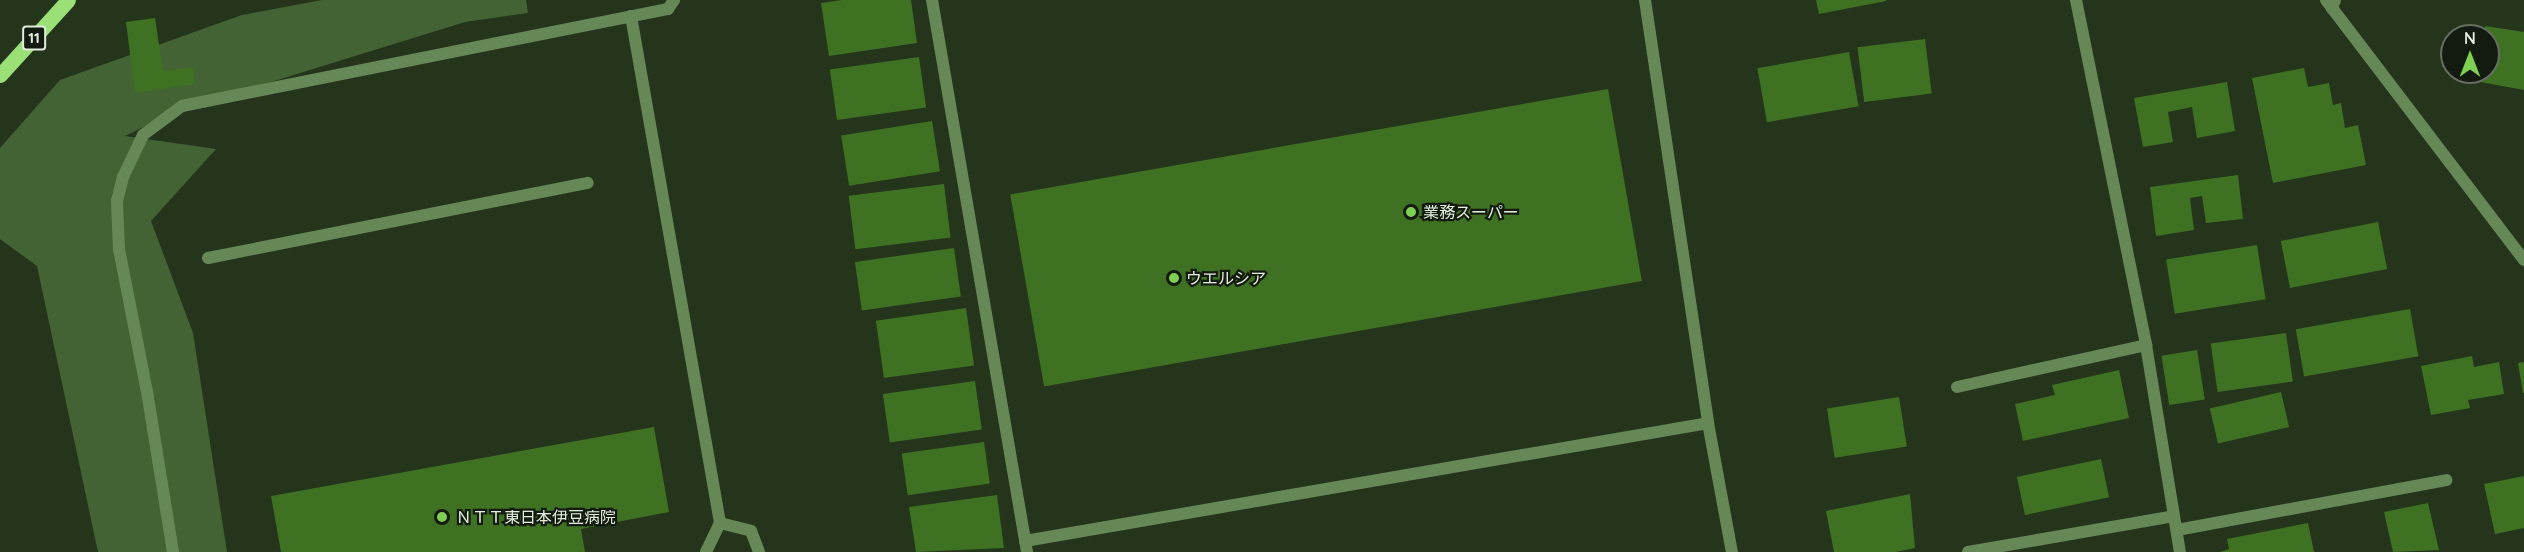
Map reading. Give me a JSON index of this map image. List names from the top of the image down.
{
  "streets": {
    "main road": ["11"]
  },
  "places": ["業務スーパー", "ウエルシア", "ＮＴＴ東日本伊豆病院"],
  "north": "top"
}
